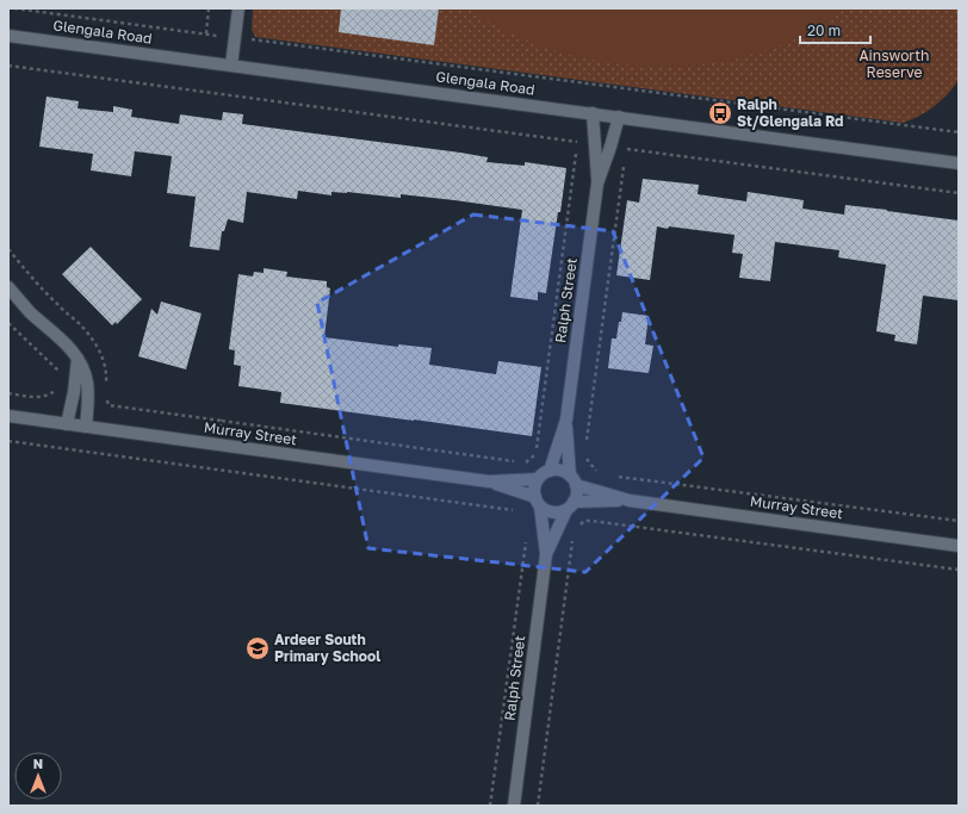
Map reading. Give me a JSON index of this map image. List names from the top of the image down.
{
  "streets": {
    "street": ["Glengala Road", "Ralph Street", "Murray Street"]
  },
  "crossings": [
    ["Glengala Road", "Ralph Street"],
    ["Ralph Street", "Murray Street"]
  ],
  "parks": ["Ainsworth Reserve"],
  "places": {
    "bus stop": ["Ralph St/Glengala Rd"],
    "school or university": ["Ardeer South Primary School"]
  },
  "scale_bar": "20 m",
  "north": "top"
}
